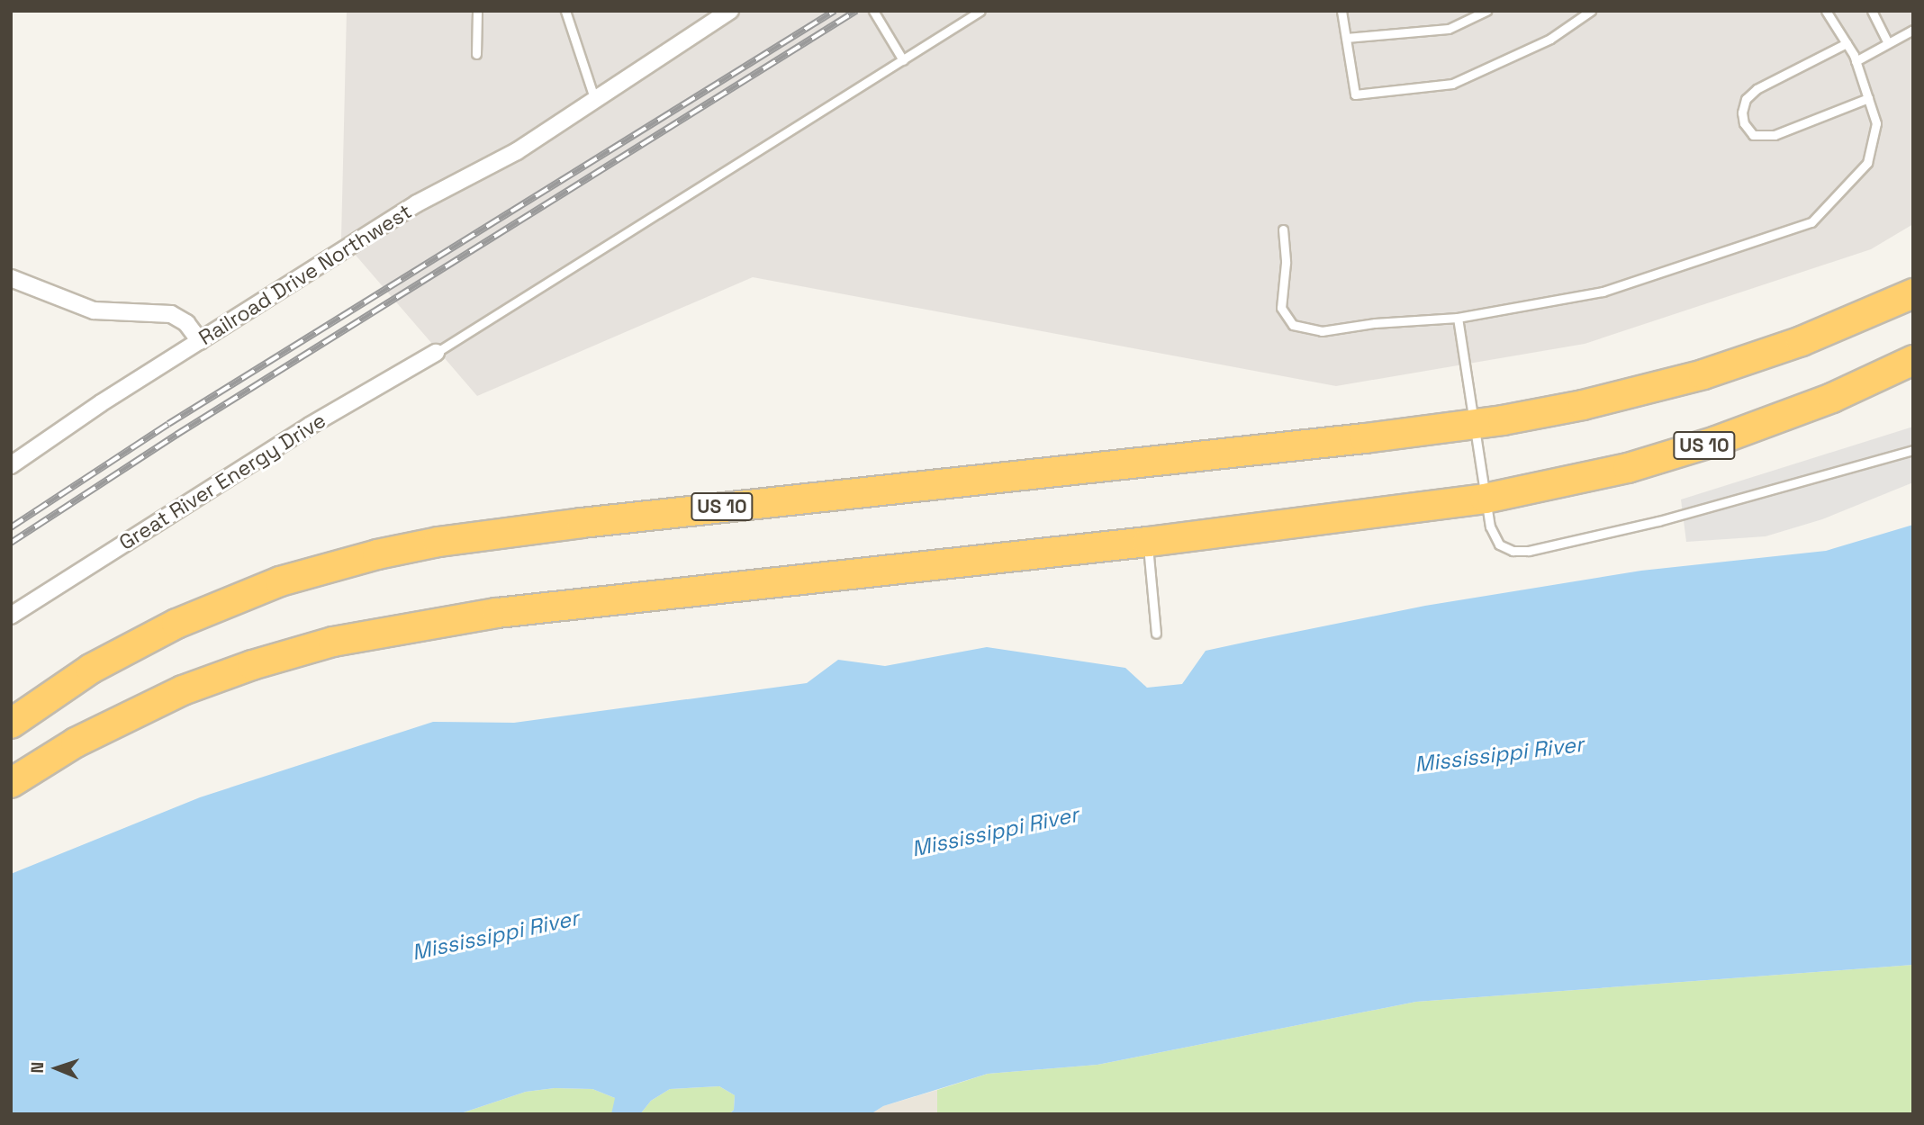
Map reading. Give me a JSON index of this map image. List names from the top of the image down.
{
  "streets": {
    "highway": ["US 10"],
    "street": ["Railroad Drive Northwest", "Great River Energy Drive"]
  },
  "water": ["Mississippi River"],
  "north": "left"
}
